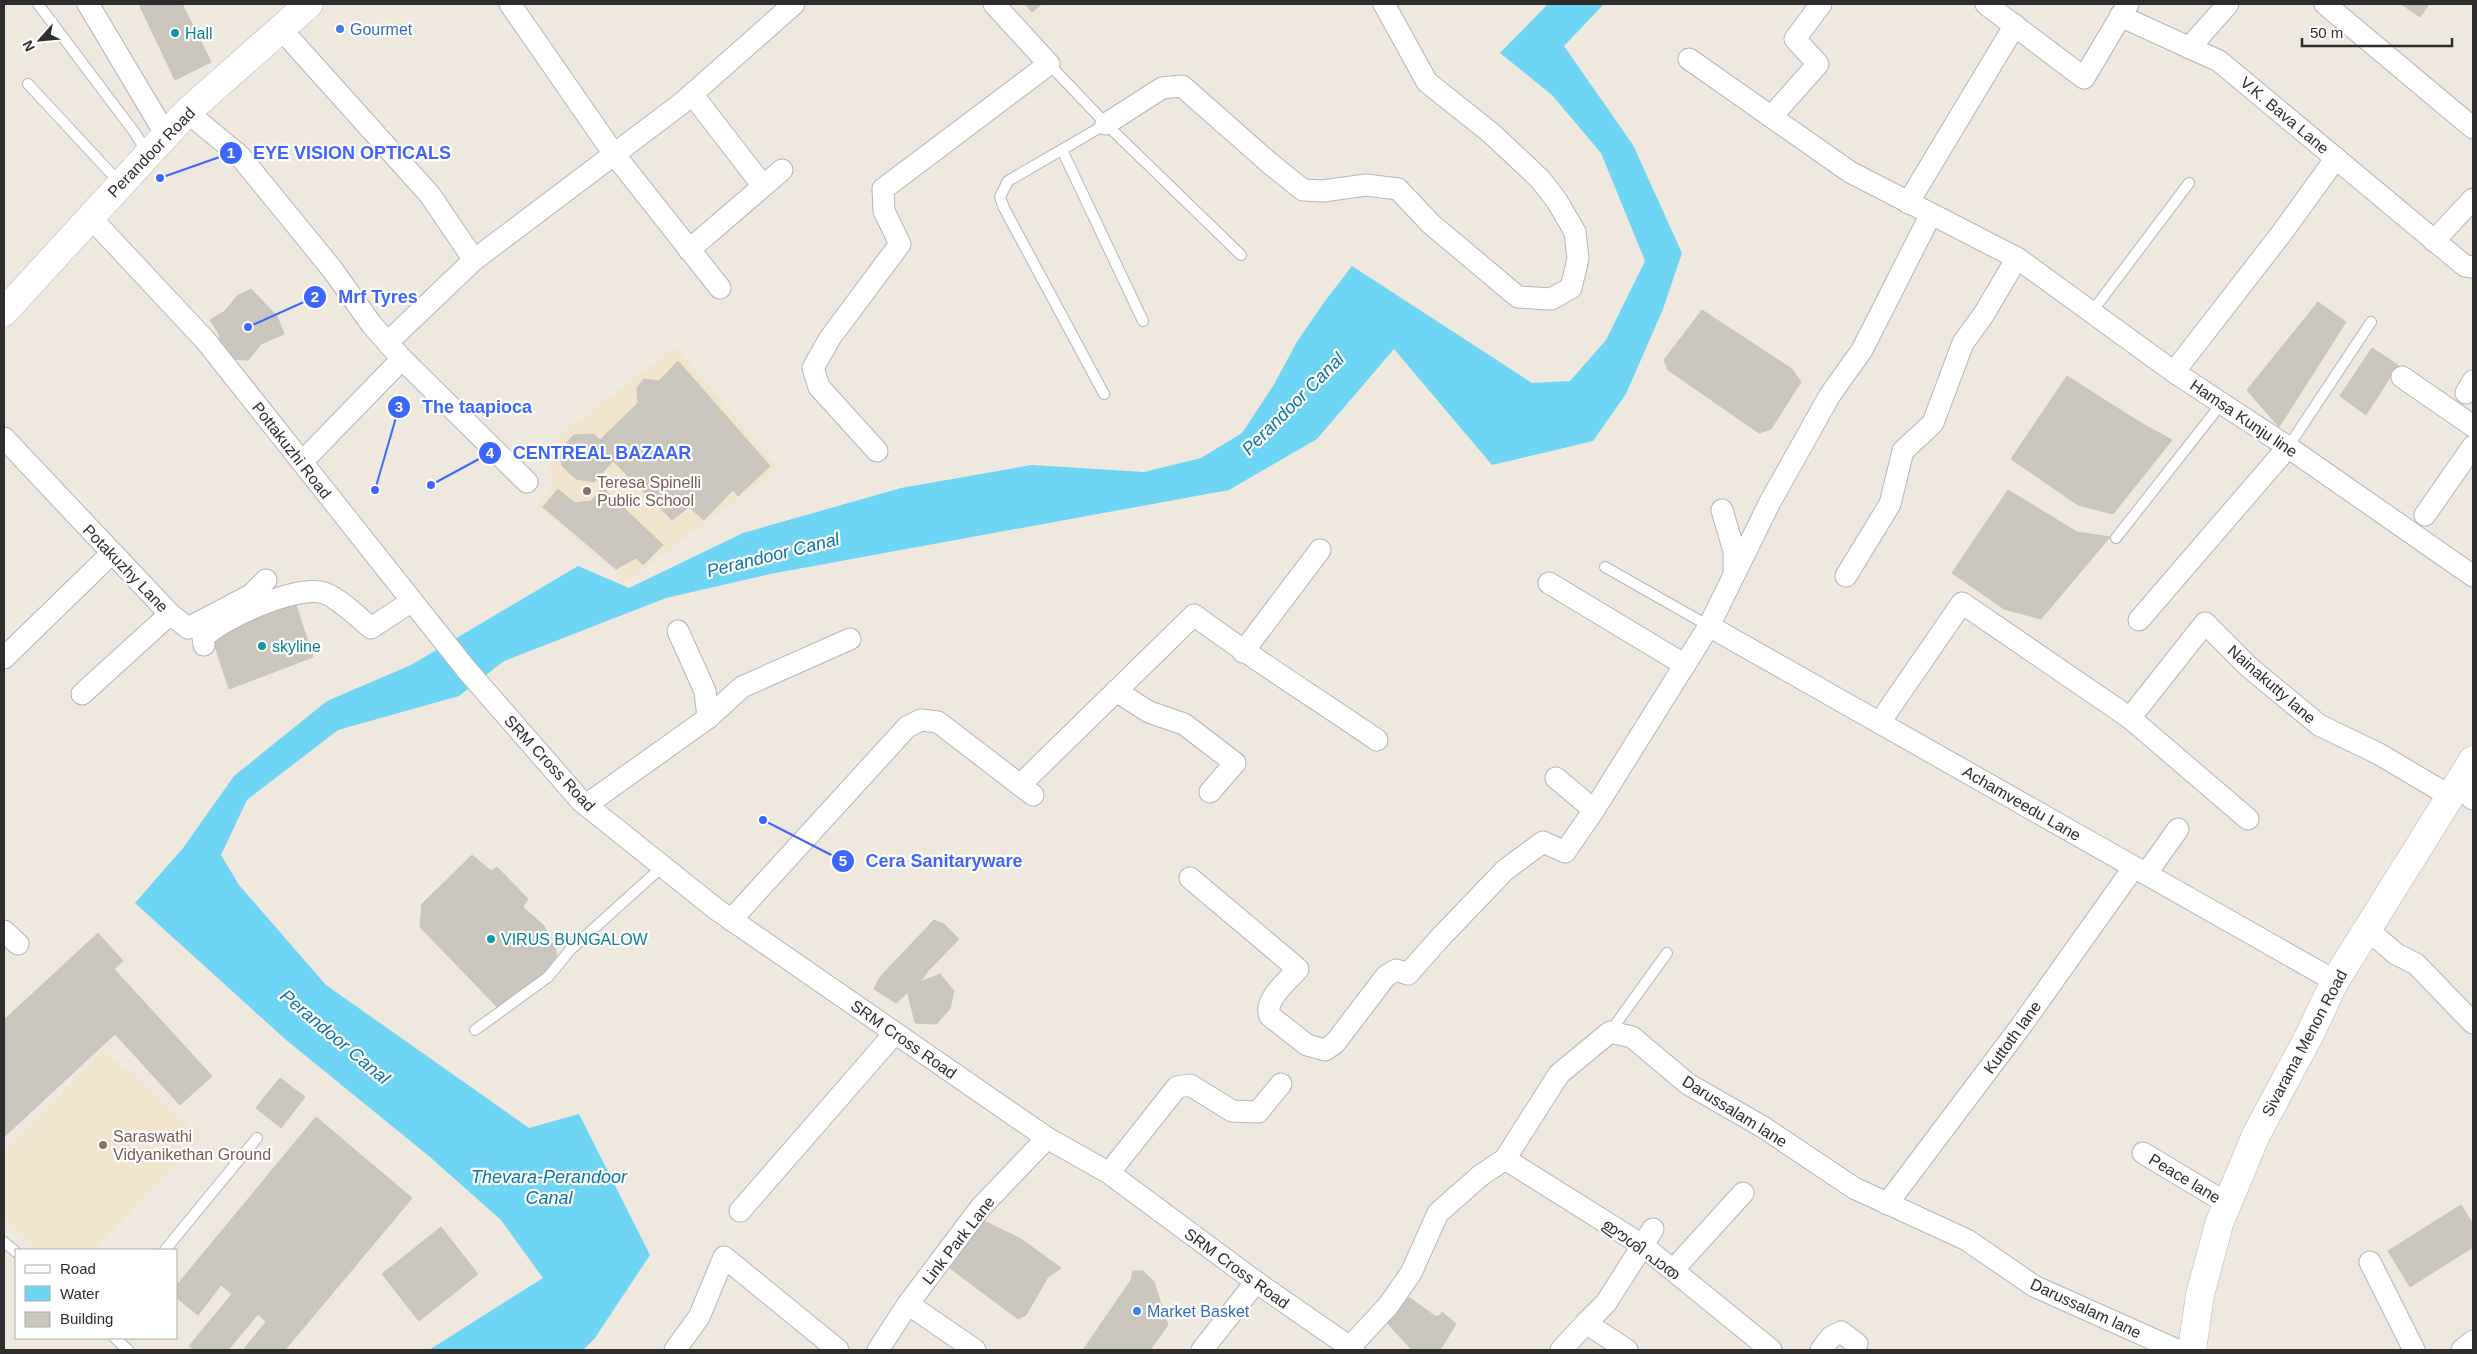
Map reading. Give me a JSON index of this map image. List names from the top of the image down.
{
  "streets": {
    "street": [
      "V.K. Bava Lane",
      "Perandoor Road",
      "Hamsa Kunju line",
      "Pottakuzhi Road",
      "Potakuzhy Lane",
      "Nainakutty lane",
      "SRM Cross Road",
      "Achamveedu Lane",
      "Kuttoth lane",
      "Sivarama Menon Road",
      "Darussalam lane",
      "Peace lane",
      "Link Park Lane",
      "ഈശി പാത"
    ]
  },
  "crossings": [
    ["Perandoor Road", "Pottakuzhi Road"],
    ["Pottakuzhi Road", "SRM Cross Road"],
    ["Nainakutty lane", "Sivarama Menon Road"],
    ["SRM Cross Road", "Link Park Lane"],
    ["Achamveedu Lane", "Kuttoth lane"],
    ["Achamveedu Lane", "Sivarama Menon Road"],
    ["Kuttoth lane", "Darussalam lane"],
    ["Sivarama Menon Road", "Peace lane"]
  ],
  "water": ["Perandoor Canal", "Thevara-Perandoor Canal"],
  "places": [
    "Gourmet",
    "Hall",
    "EYE VISION OPTICALS",
    "Mrf Tyres",
    "CENTREAL BAZAAR",
    "The taapioca",
    "Teresa Spinelli Public School",
    "skyline",
    "Cera Sanitaryware",
    "VIRUS BUNGALOW",
    "Saraswathi Vidyanikethan Ground",
    "Market Basket"
  ],
  "legend": ["Road", "Water", "Building"],
  "scale_bar": "50 m",
  "north": "bottom left"
}
